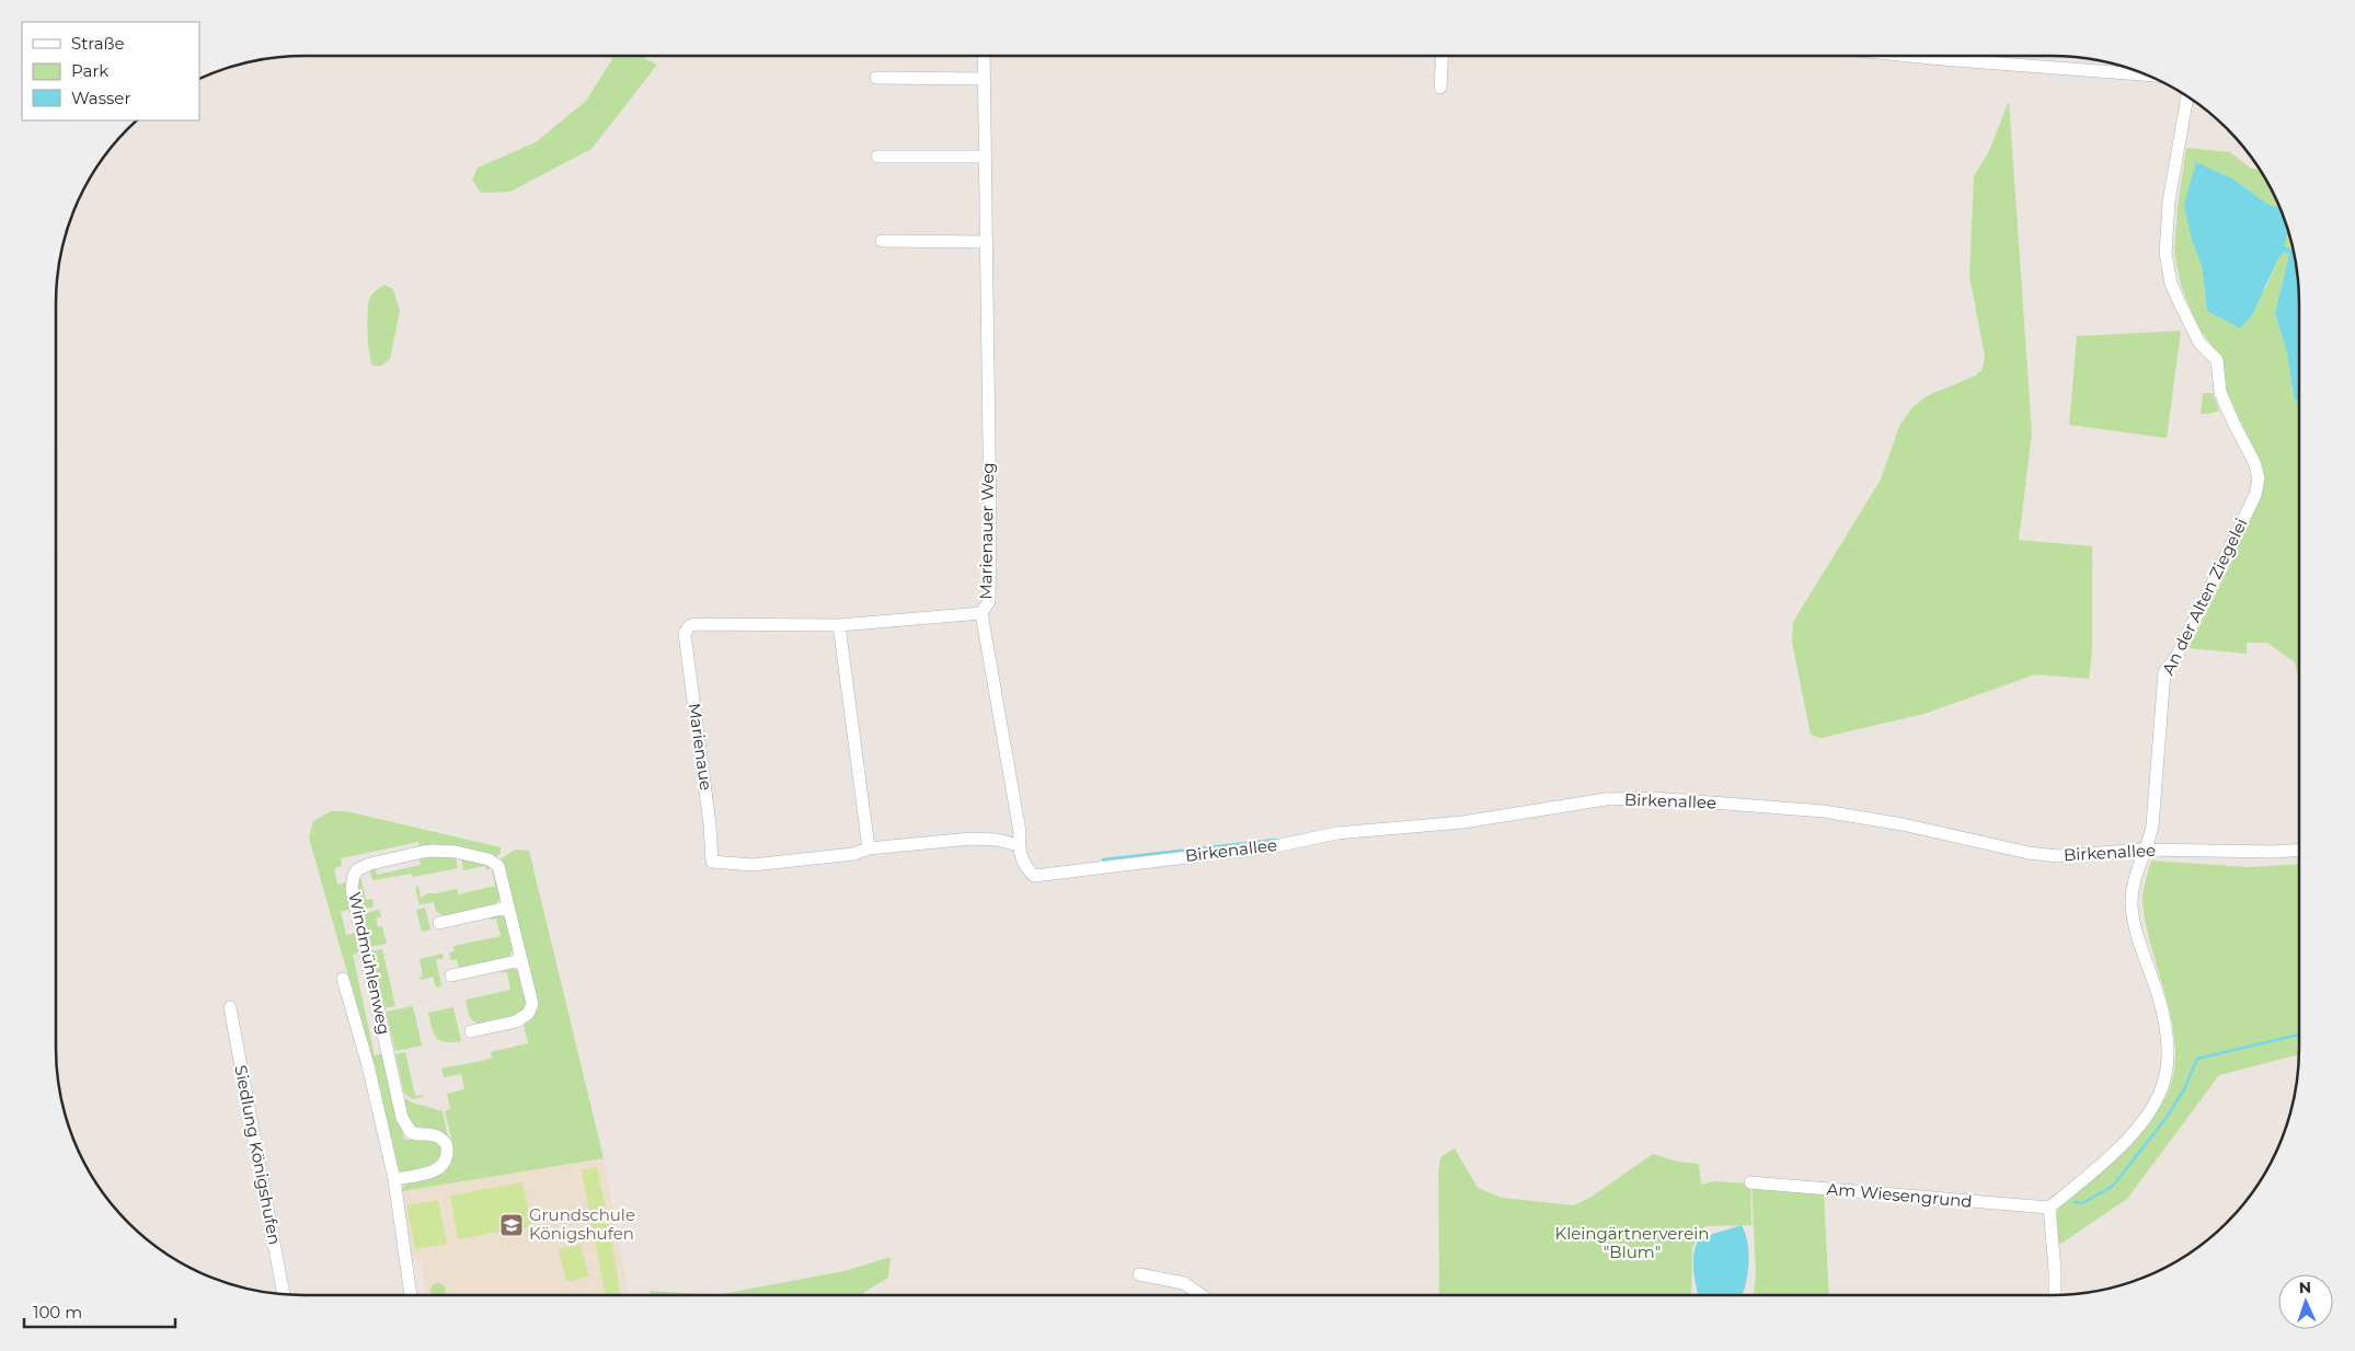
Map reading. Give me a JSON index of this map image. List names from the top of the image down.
{
  "streets": {
    "street": [
      "Marienauer Weg",
      "An der Alten Ziegelei",
      "Marienaue",
      "Birkenallee",
      "Windmühlenweg",
      "Siedlung Königshufen",
      "Am Wiesengrund"
    ]
  },
  "crossings": [
    ["Marienauer Weg", "Marienaue"],
    ["Marienauer Weg", "Birkenallee"],
    ["An der Alten Ziegelei", "Birkenallee"],
    ["An der Alten Ziegelei", "Am Wiesengrund"]
  ],
  "parks": ["Kleingärtnerverein \"Blum\""],
  "places": {
    "school or university": ["Grundschule Königshufen"]
  },
  "legend": ["Straße", "Park", "Wasser"],
  "scale_bar": "100 m",
  "north": "top"
}
